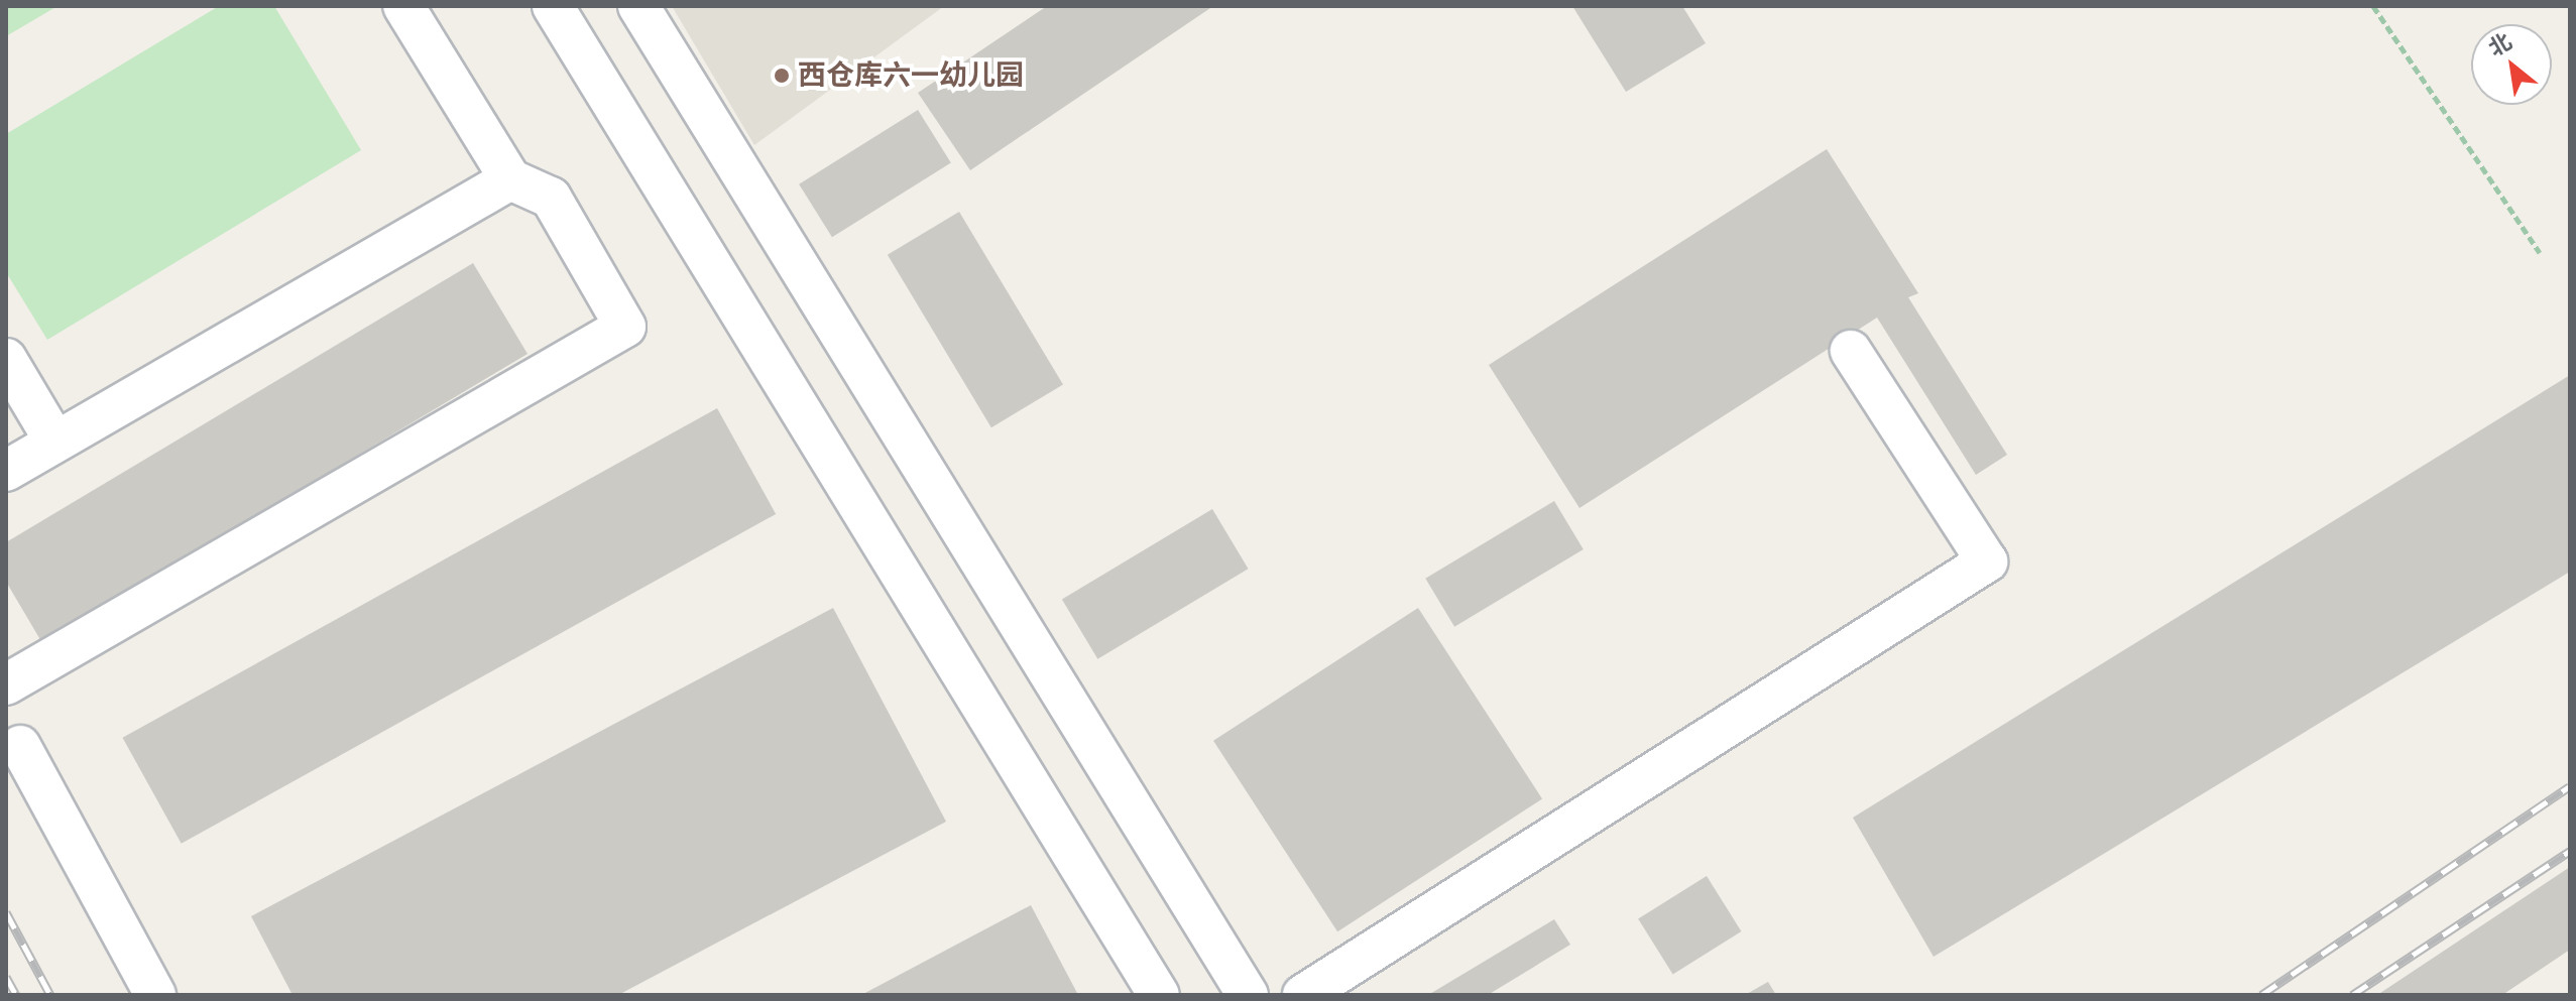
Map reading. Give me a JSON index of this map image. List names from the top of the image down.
{
  "places": ["西仓库六一幼儿园"],
  "north": "top left"
}
